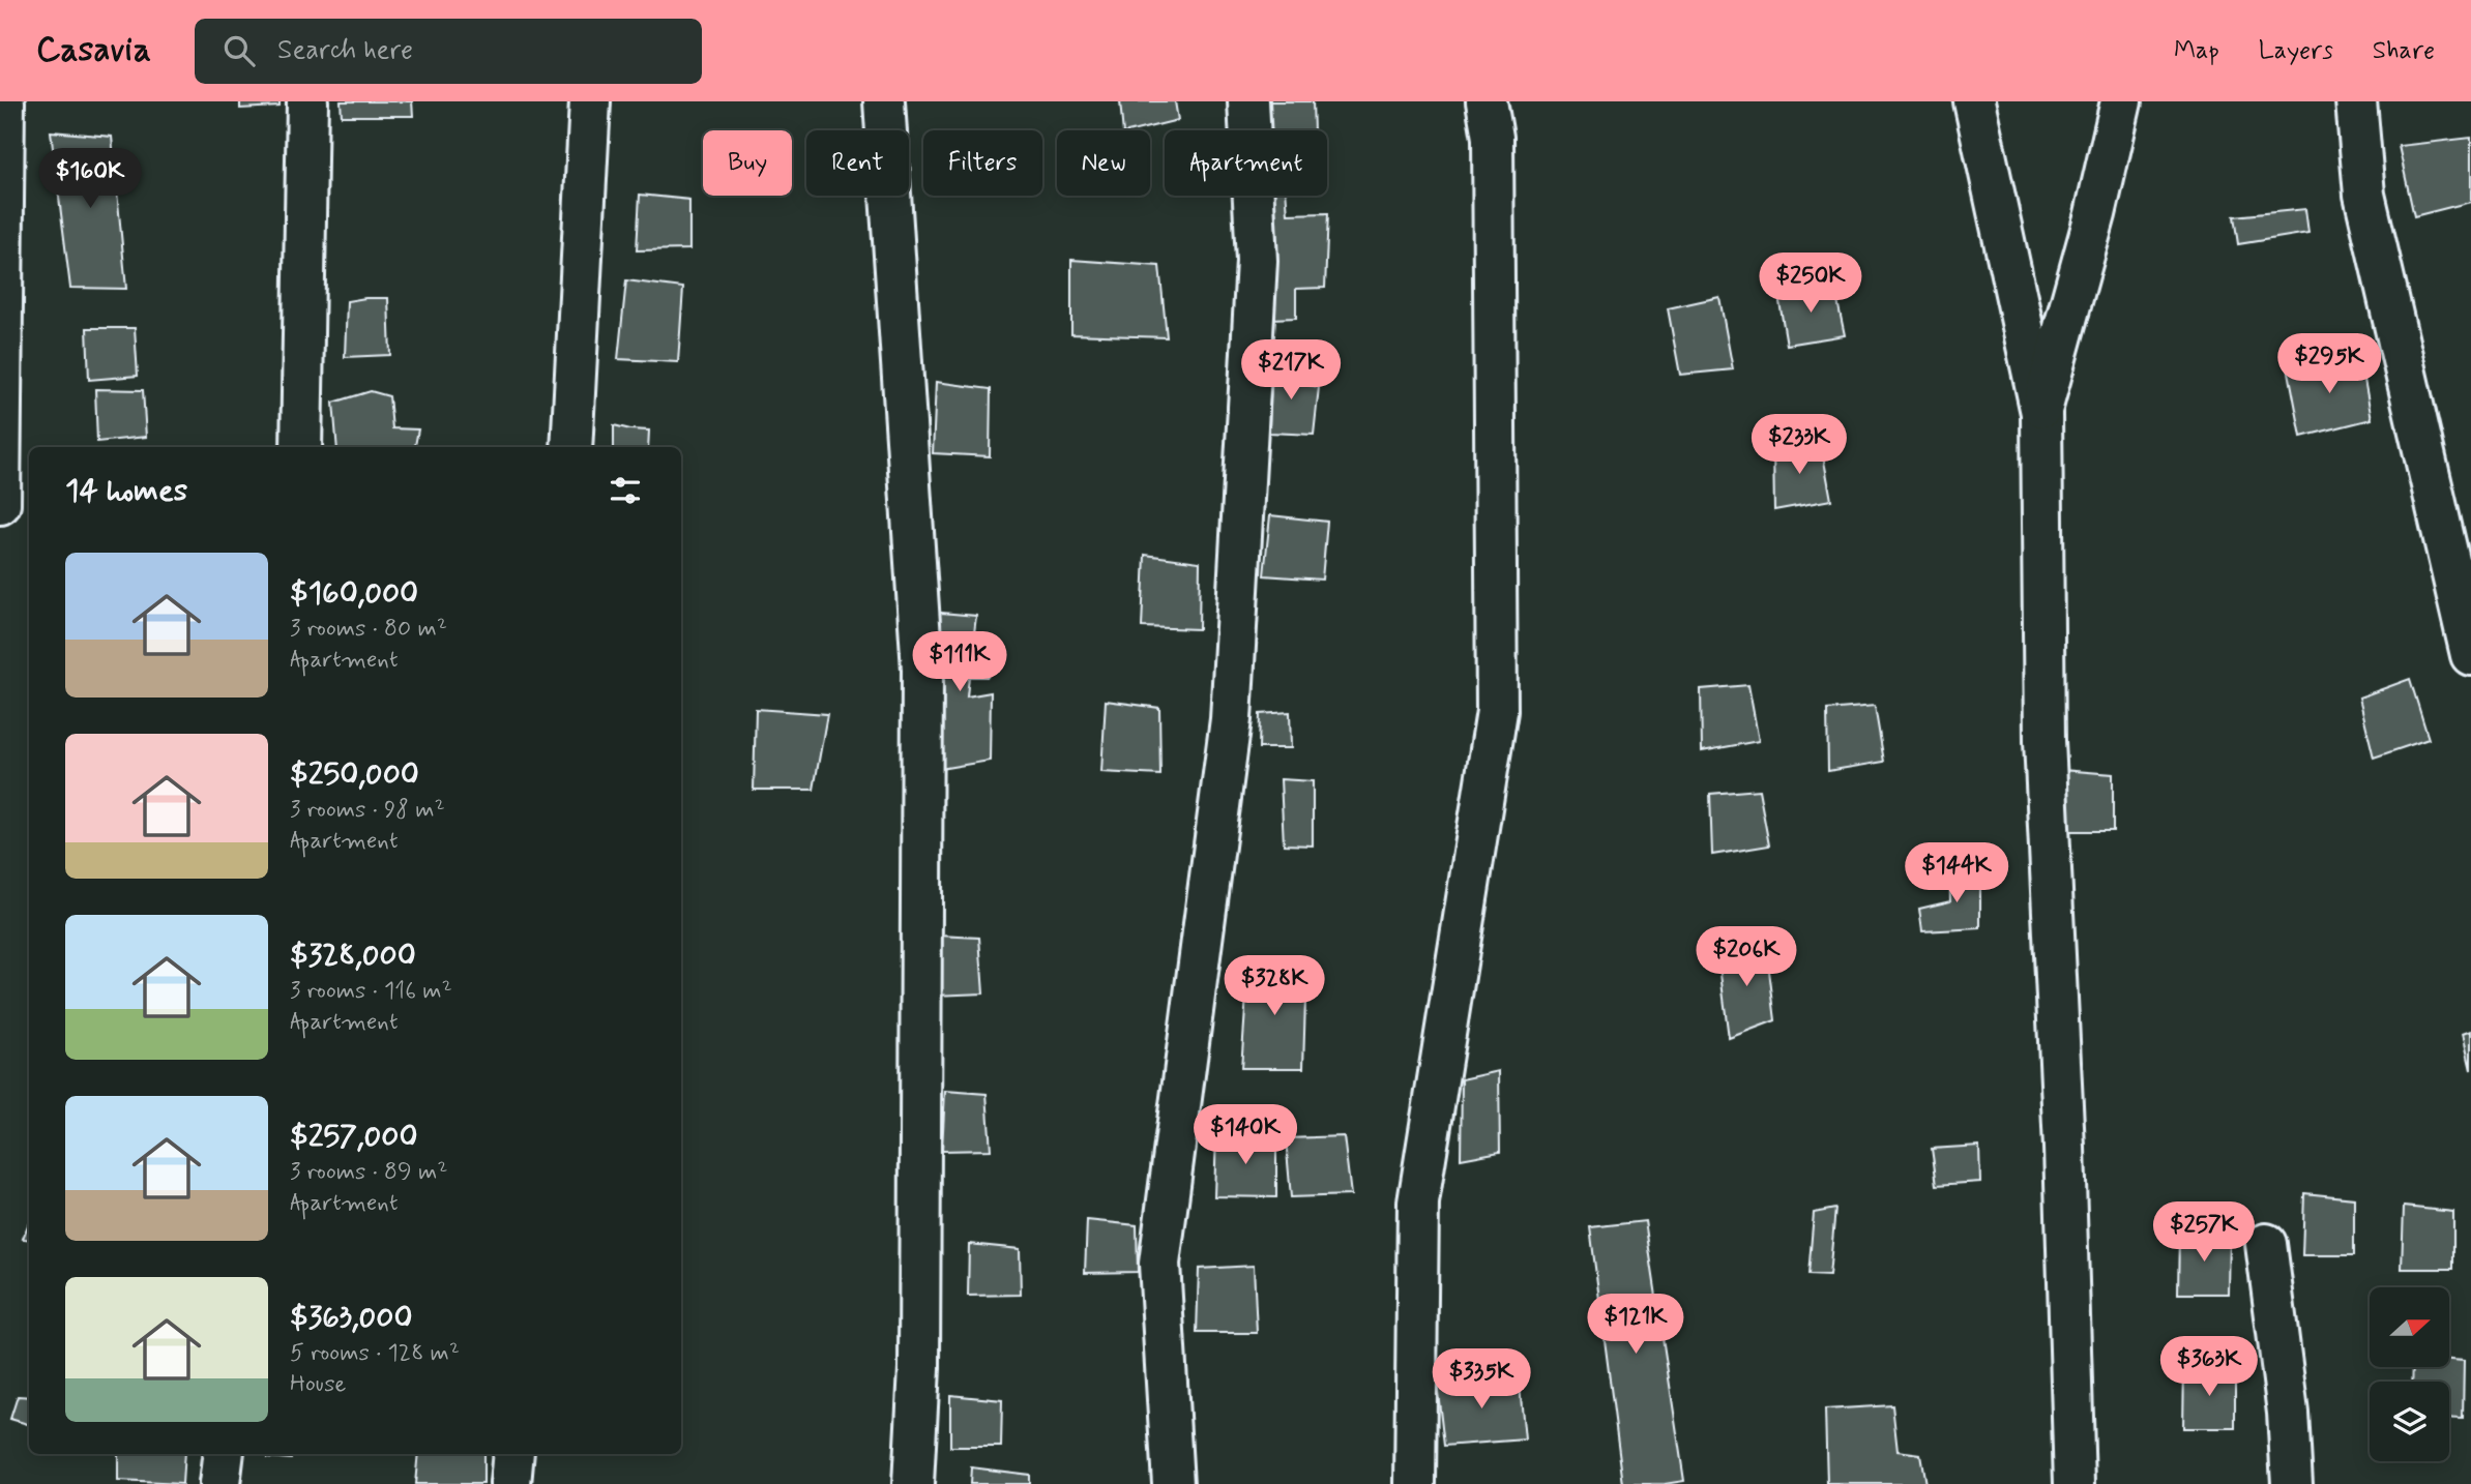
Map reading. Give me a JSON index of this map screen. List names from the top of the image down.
{
  "north": "right",
  "page": {
    "header": "Casavia",
    "search": "Search here",
    "nav": ["Map", "Layers", "Share"],
    "chip": [
      "Buy",
      "Rent",
      "Filters",
      "New",
      "Apartment"
    ],
    "price": [
      "$160K",
      "$250K",
      "$295K",
      "$217K",
      "$233K",
      "$111K",
      "$144K",
      "$206K",
      "$328K",
      "$140K",
      "$257K",
      "$121K",
      "$363K",
      "$335K"
    ],
    "heading": "14 homes",
    "list": [
      {
        "name": "$160,000",
        "note": "3 rooms · 80 m² · Apartment"
      },
      {
        "name": "$250,000",
        "note": "3 rooms · 98 m² · Apartment"
      },
      {
        "name": "$328,000",
        "note": "3 rooms · 116 m² · Apartment"
      },
      {
        "name": "$257,000",
        "note": "3 rooms · 89 m² · Apartment"
      },
      {
        "name": "$363,000",
        "note": "5 rooms · 128 m² · House"
      }
    ]
  }
}
